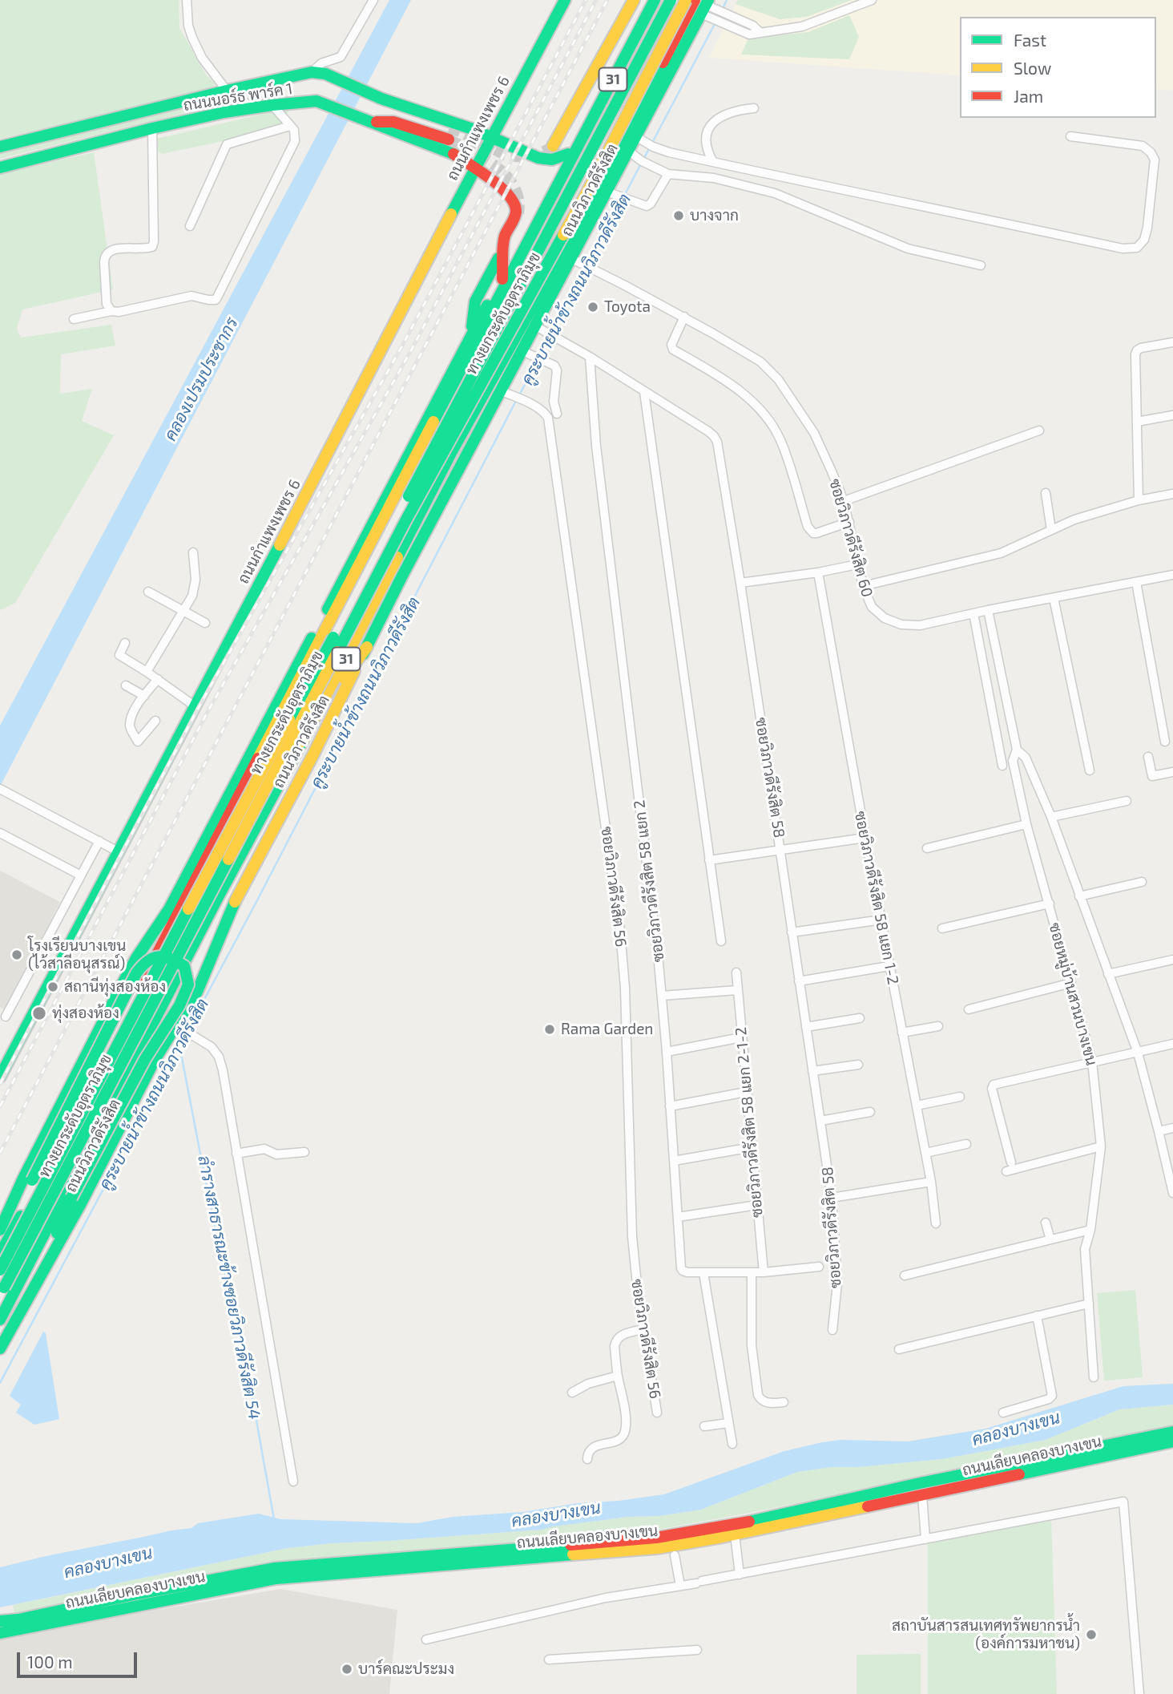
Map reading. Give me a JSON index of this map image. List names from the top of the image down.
{
  "streets": {
    "main road": [
      "31",
      "ถนนนอร์ธ พาร์ค 1",
      "ถนนกำแพงเพชร 6",
      "ถนนวิภาวดีรังสิต",
      "ทางยกระดับอุตราภิมุข",
      "ถนนเลียบคลองบางเขน"
    ],
    "street": [
      "ซอยวิภาวดีรังสิต 60",
      "ซอยวิภาวดีรังสิต 58",
      "ซอยวิภาวดีรังสิต 58 แยก 2",
      "ซอยวิภาวดีรังสิต 56",
      "ซอยวิภาวดีรังสิต 58 แยก 1-2",
      "ซอยหมู่บ้านสวนบางเขน",
      "ซอยวิภาวดีรังสิต 58 แยก 2-1-2"
    ]
  },
  "crossings": [
    ["31", "ถนนนอร์ธ พาร์ค 1"],
    ["ถนนนอร์ธ พาร์ค 1", "ถนนกำแพงเพชร 6"],
    ["ถนนวิภาวดีรังสิต", "ซอยวิภาวดีรังสิต 60"],
    ["ถนนวิภาวดีรังสิต", "ซอยวิภาวดีรังสิต 58"],
    ["ถนนวิภาวดีรังสิต", "ซอยวิภาวดีรังสิต 56"],
    ["ซอยวิภาวดีรังสิต 60", "ซอยหมู่บ้านสวนบางเขน"],
    ["ซอยวิภาวดีรังสิต 58", "ซอยวิภาวดีรังสิต 58 แยก 2"],
    ["ซอยวิภาวดีรังสิต 58 แยก 2", "ซอยวิภาวดีรังสิต 58 แยก 2-1-2"]
  ],
  "water": [
    "คูระบายน้ำข้างถนนวิภาวดีรังสิต",
    "คลองเปรมประชากร",
    "ลำรางสาธารณะข้างซอยวิภาวดีรังสิต 54",
    "คลองบางเขน"
  ],
  "places": [
    "บางจาก",
    "Toyota",
    "โรงเรียนบางเขน (ไว้สาลีอนุสรณ์)",
    "สถานีทุ่งสองห้อง",
    "ทุ่งสองห้อง",
    "Rama Garden",
    "สถาบันสารสนเทศทรัพยากรน้ำ (องค์การมหาชน)",
    "บาร์คณะประมง"
  ],
  "legend": ["Fast", "Slow", "Jam"],
  "scale_bar": "100 m"
}
